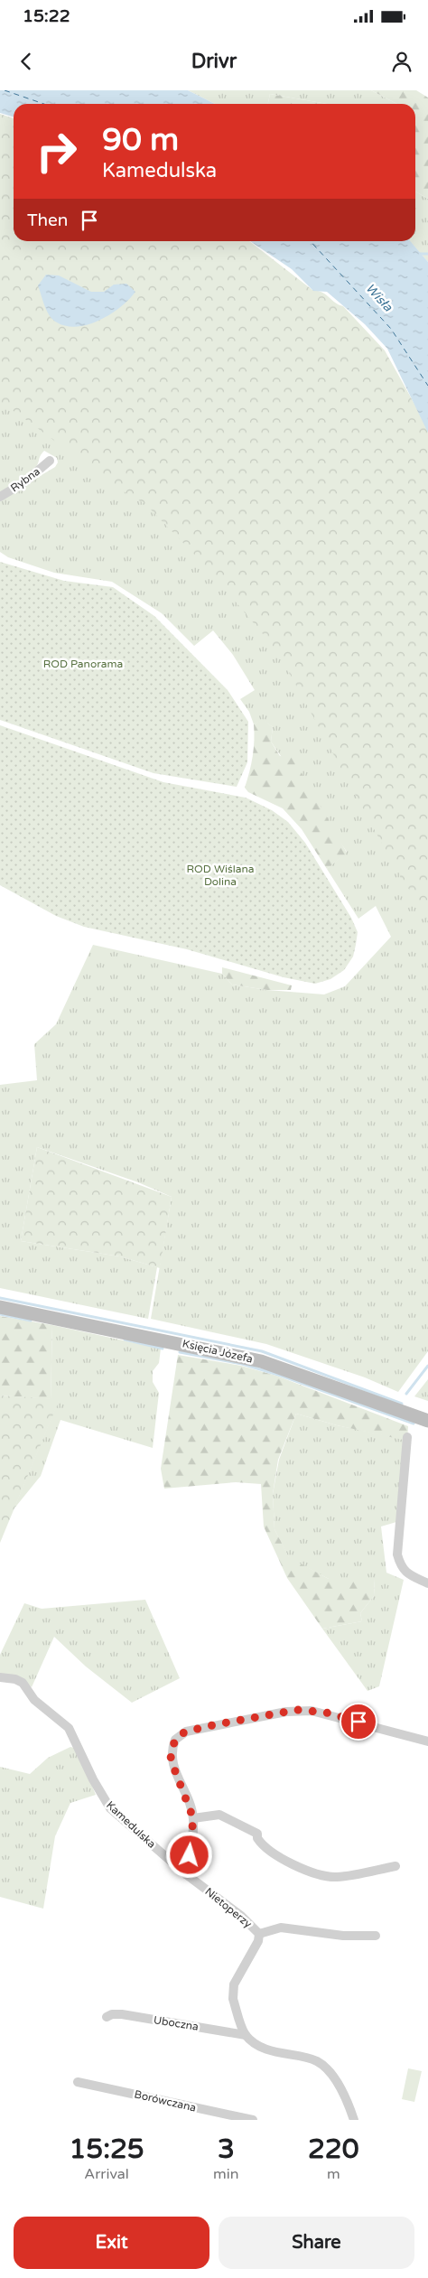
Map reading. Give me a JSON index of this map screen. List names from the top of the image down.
{
  "streets": {
    "main road": ["Księcia Józefa"],
    "street": [
      "Rybna",
      "Kamedulska",
      "Nietoperzy",
      "Uboczna",
      "Borówczana"
    ]
  },
  "crossings": [
    ["Kamedulska", "Nietoperzy"],
    ["Nietoperzy", "Uboczna"]
  ],
  "water": ["Wisła"],
  "parks": ["ROD Panorama", "ROD Wiślana Dolina"],
  "page": {
    "status": "15:22",
    "header": "Drivr",
    "turn": ["90 m", "Kamedulska"],
    "then": "Then",
    "eta": [
      "15:25",
      "Arrival",
      "3",
      "min",
      "220",
      "m"
    ],
    "buttons": ["Exit", "Share"]
  }
}
